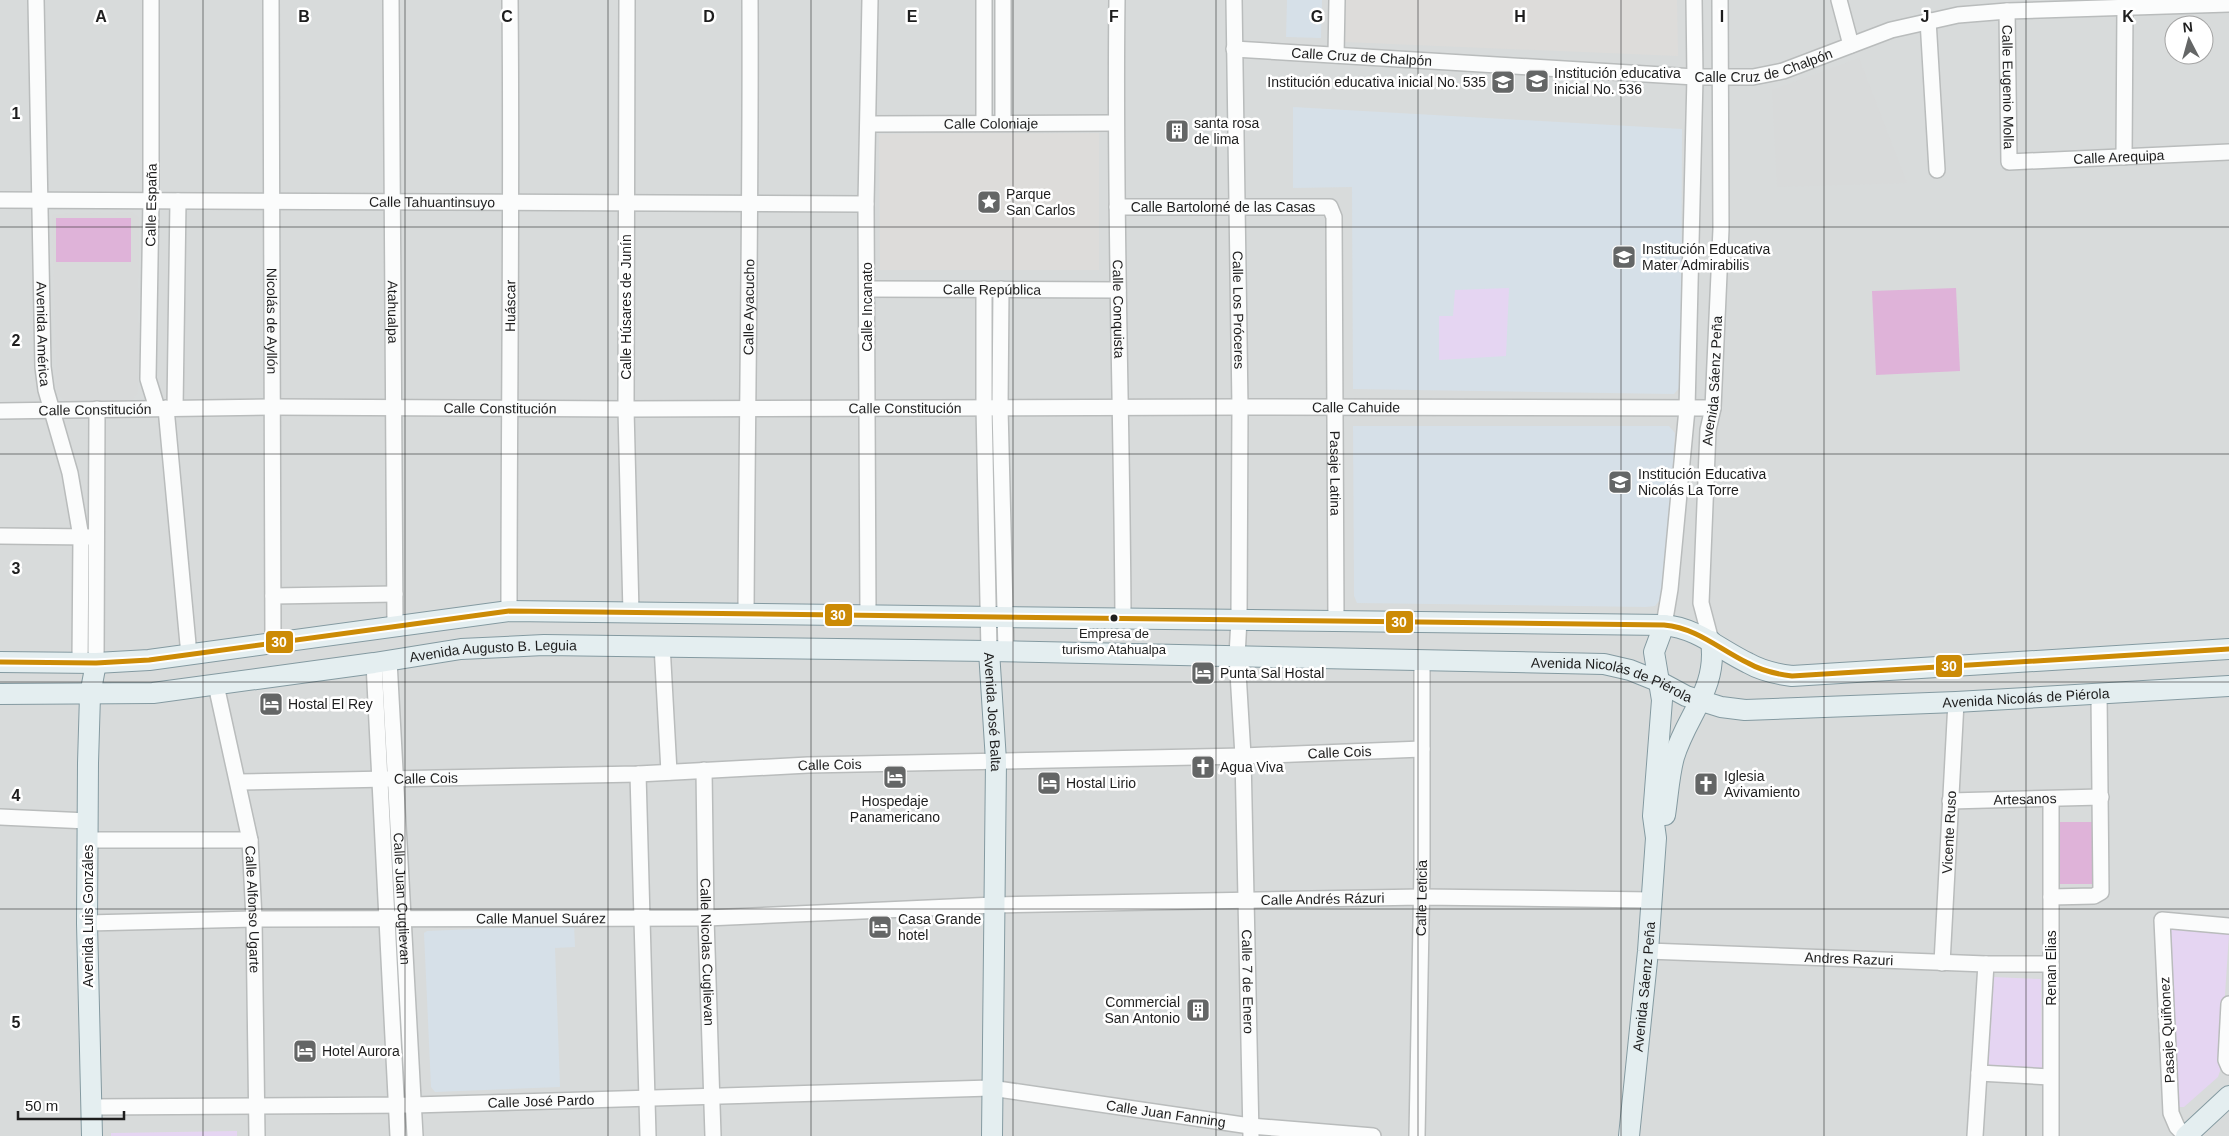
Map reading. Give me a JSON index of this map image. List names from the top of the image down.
{
  "streets": {
    "main road": [
      "Avenida Sáenz Peña",
      "Avenida Augusto B. Leguia",
      "Avenida Nicolás de Piérola",
      "Avenida José Balta",
      "Avenida Luis Gonzáles"
    ],
    "street": [
      "Calle Cruz de Chalpón",
      "Calle Eugenio Molla",
      "Calle Coloniaje",
      "Calle Arequipa",
      "Calle Tahuantinsuyo",
      "Calle España",
      "Calle Bartolomé de las Casas",
      "Calle República",
      "Huáscar",
      "Calle Húsares de Junín",
      "Calle Ayacucho",
      "Calle Incanato",
      "Calle Conquista",
      "Calle Los Próceres",
      "Atahualpa",
      "Nicolás de Ayllón",
      "Avenida América",
      "Calle Cahuide",
      "Calle Constitución",
      "Pasaje Latina",
      "Calle Cois",
      "Artesanos",
      "Vicente Ruso",
      "Calle Juan Cuglievan",
      "Calle Leticia",
      "Calle Andrés Rázuri",
      "Calle Alfonso Ugarte",
      "Calle Manuel Suárez",
      "Calle Nicolas Cuglievan",
      "Andres Razuri",
      "Renan Elias",
      "Calle 7 de Enero",
      "Pasaje Quiñonez",
      "Calle José Pardo",
      "Calle Juan Fanning"
    ]
  },
  "crossings": [
    ["Calle Cruz de Chalpón", "Calle Eugenio Molla"],
    ["Calle Cruz de Chalpón", "Calle Los Próceres"],
    ["Calle Cruz de Chalpón", "Avenida Sáenz Peña"],
    ["Calle Eugenio Molla", "Calle Arequipa"],
    ["Calle Coloniaje", "Calle Incanato"],
    ["Calle Coloniaje", "Calle Conquista"],
    ["Calle Tahuantinsuyo", "Calle España"],
    ["Calle Tahuantinsuyo", "Huáscar"],
    ["Calle Tahuantinsuyo", "Calle Húsares de Junín"],
    ["Calle Tahuantinsuyo", "Calle Ayacucho"],
    ["Calle Tahuantinsuyo", "Calle Incanato"],
    ["Calle Tahuantinsuyo", "Atahualpa"],
    ["Calle Tahuantinsuyo", "Nicolás de Ayllón"],
    ["Calle Tahuantinsuyo", "Avenida América"],
    ["Calle España", "Calle Constitución"],
    ["Calle Bartolomé de las Casas", "Calle Conquista"],
    ["Calle Bartolomé de las Casas", "Calle Los Próceres"],
    ["Calle Bartolomé de las Casas", "Pasaje Latina"],
    ["Calle República", "Calle Incanato"],
    ["Calle República", "Calle Conquista"],
    ["Calle República", "Avenida José Balta"],
    ["Huáscar", "Calle Constitución"],
    ["Calle Húsares de Junín", "Calle Constitución"],
    ["Calle Ayacucho", "Calle Constitución"],
    ["Calle Incanato", "Calle Constitución"],
    ["Calle Conquista", "Calle Cahuide"],
    ["Calle Los Próceres", "Calle Cahuide"],
    ["Calle Los Próceres", "Calle 7 de Enero"],
    ["Atahualpa", "Calle Constitución"],
    ["Nicolás de Ayllón", "Calle Constitución"],
    ["Avenida América", "Calle Constitución"],
    ["Avenida América", "Avenida Luis Gonzáles"],
    ["Avenida Sáenz Peña", "Calle Cahuide"],
    ["Avenida Sáenz Peña", "Avenida Nicolás de Piérola"],
    ["Avenida Sáenz Peña", "Calle Andrés Rázuri"],
    ["Avenida Sáenz Peña", "Andres Razuri"],
    ["Calle Cahuide", "Calle Constitución"],
    ["Calle Cahuide", "Pasaje Latina"],
    ["Calle Cahuide", "Avenida José Balta"],
    ["Calle Constitución", "Avenida José Balta"],
    ["Avenida Augusto B. Leguia", "Avenida Nicolás de Piérola"],
    ["Avenida Augusto B. Leguia", "Avenida José Balta"],
    ["Avenida Augusto B. Leguia", "Calle Juan Cuglievan"],
    ["Avenida Augusto B. Leguia", "Calle Alfonso Ugarte"],
    ["Avenida Augusto B. Leguia", "Avenida Luis Gonzáles"],
    ["Avenida Nicolás de Piérola", "Avenida José Balta"],
    ["Avenida Nicolás de Piérola", "Vicente Ruso"],
    ["Avenida Nicolás de Piérola", "Calle Leticia"],
    ["Avenida Nicolás de Piérola", "Calle 7 de Enero"],
    ["Avenida José Balta", "Calle Cois"],
    ["Avenida José Balta", "Calle Andrés Rázuri"],
    ["Avenida José Balta", "Calle Manuel Suárez"],
    ["Avenida José Balta", "Calle José Pardo"],
    ["Avenida José Balta", "Calle Juan Fanning"],
    ["Calle Cois", "Calle Juan Cuglievan"],
    ["Calle Cois", "Calle Leticia"],
    ["Calle Cois", "Calle Alfonso Ugarte"],
    ["Calle Cois", "Calle Nicolas Cuglievan"],
    ["Calle Cois", "Calle 7 de Enero"],
    ["Artesanos", "Vicente Ruso"],
    ["Artesanos", "Renan Elias"],
    ["Vicente Ruso", "Andres Razuri"],
    ["Calle Juan Cuglievan", "Calle Manuel Suárez"],
    ["Calle Juan Cuglievan", "Calle José Pardo"],
    ["Calle Leticia", "Calle Andrés Rázuri"],
    ["Calle Andrés Rázuri", "Calle Manuel Suárez"],
    ["Calle Andrés Rázuri", "Calle 7 de Enero"],
    ["Calle Alfonso Ugarte", "Calle Manuel Suárez"],
    ["Calle Alfonso Ugarte", "Calle José Pardo"],
    ["Avenida Luis Gonzáles", "Calle Manuel Suárez"],
    ["Avenida Luis Gonzáles", "Calle José Pardo"],
    ["Calle Manuel Suárez", "Calle Nicolas Cuglievan"],
    ["Calle Nicolas Cuglievan", "Calle José Pardo"],
    ["Andres Razuri", "Renan Elias"],
    ["Calle 7 de Enero", "Calle Juan Fanning"],
    ["Calle José Pardo", "Calle Juan Fanning"]
  ],
  "places": {
    "school or university": [
      "Institución educativa inicial No. 536",
      "Institución educativa inicial No. 535",
      "Institución Educativa Mater Admirabilis",
      "Institución Educativa Nicolás La Torre"
    ],
    "building": ["santa rosa de lima", "Commercial San Antonio"],
    "place": ["Parque San Carlos"],
    "other": ["Empresa de turismo Atahualpa"],
    "hotel": [
      "Punta Sal Hostal",
      "Hostal El Rey",
      "Hospedaje Panamericano",
      "Hostal Lirio",
      "Casa Grande hotel",
      "Hotel Aurora"
    ],
    "church": ["Agua Viva", "Iglesia Avivamiento"]
  },
  "lines": ["transit line 30"],
  "scale_bar": "50 m",
  "north": "top",
  "grid": {
    "columns": [
      "A",
      "B",
      "C",
      "D",
      "E",
      "F",
      "G",
      "H",
      "I",
      "J",
      "K"
    ],
    "rows": [
      "1",
      "2",
      "3",
      "4",
      "5"
    ]
  }
}
